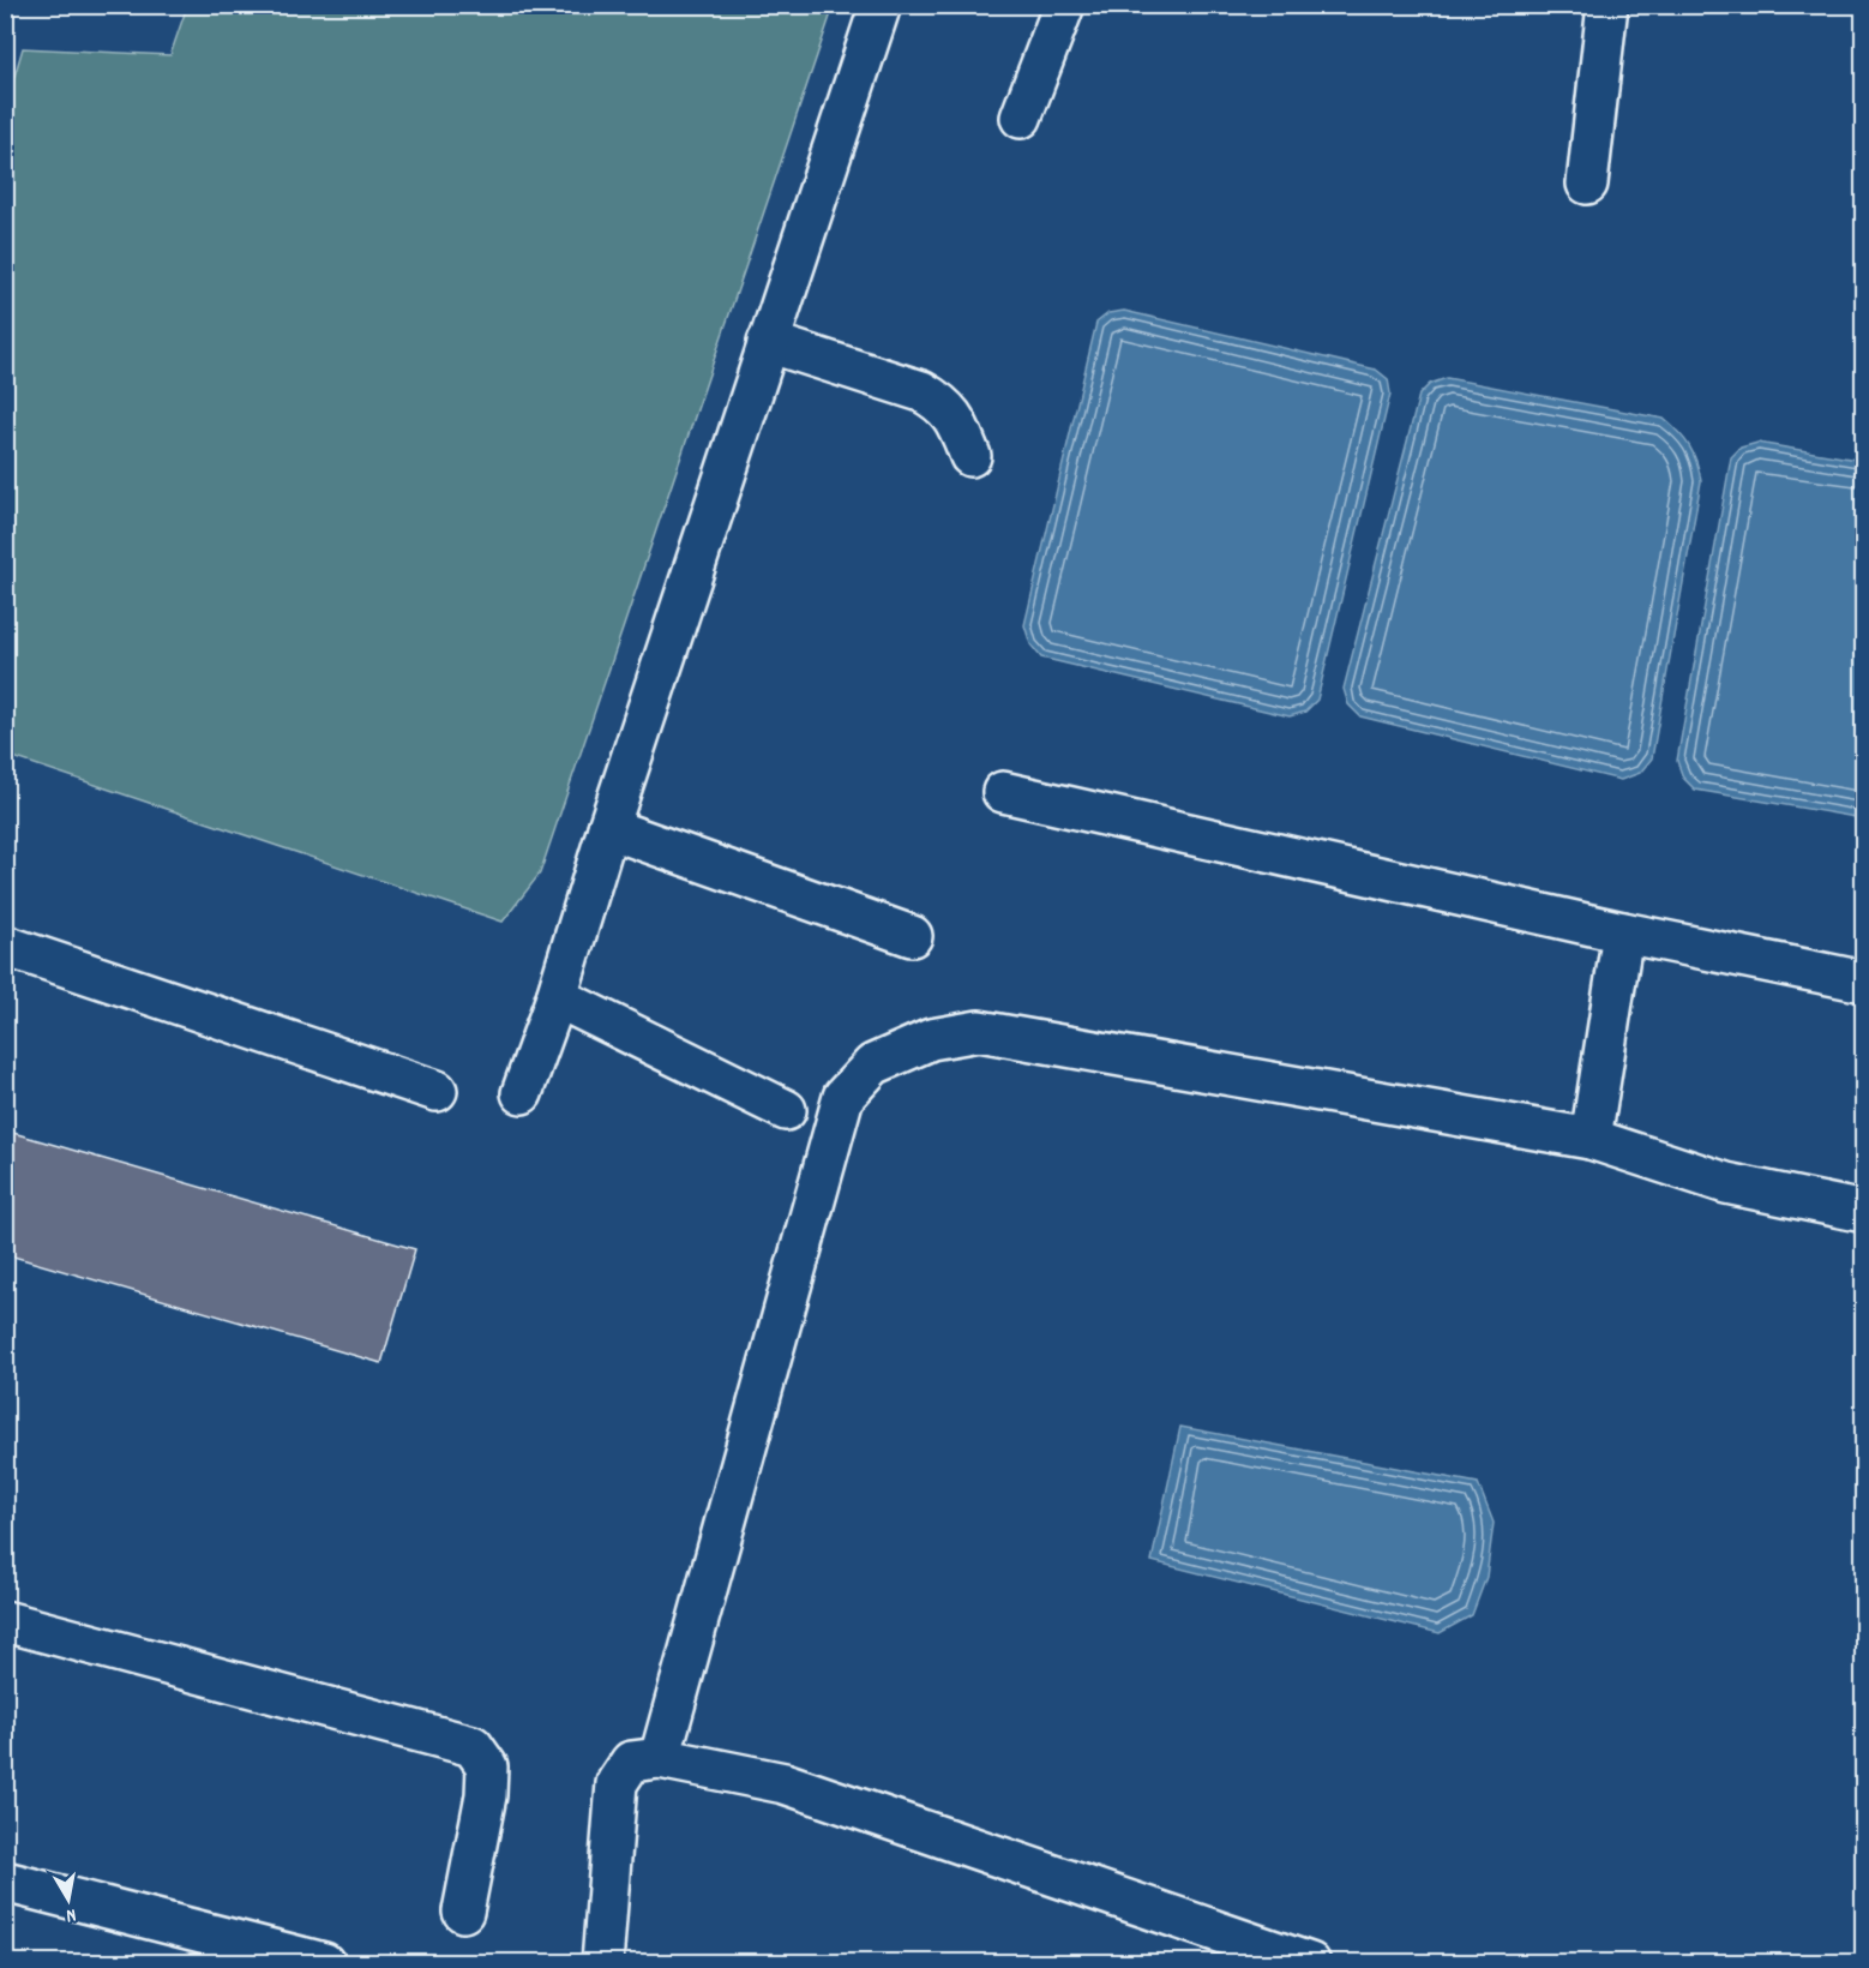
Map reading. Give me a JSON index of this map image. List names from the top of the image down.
{
  "north": "bottom"
}
